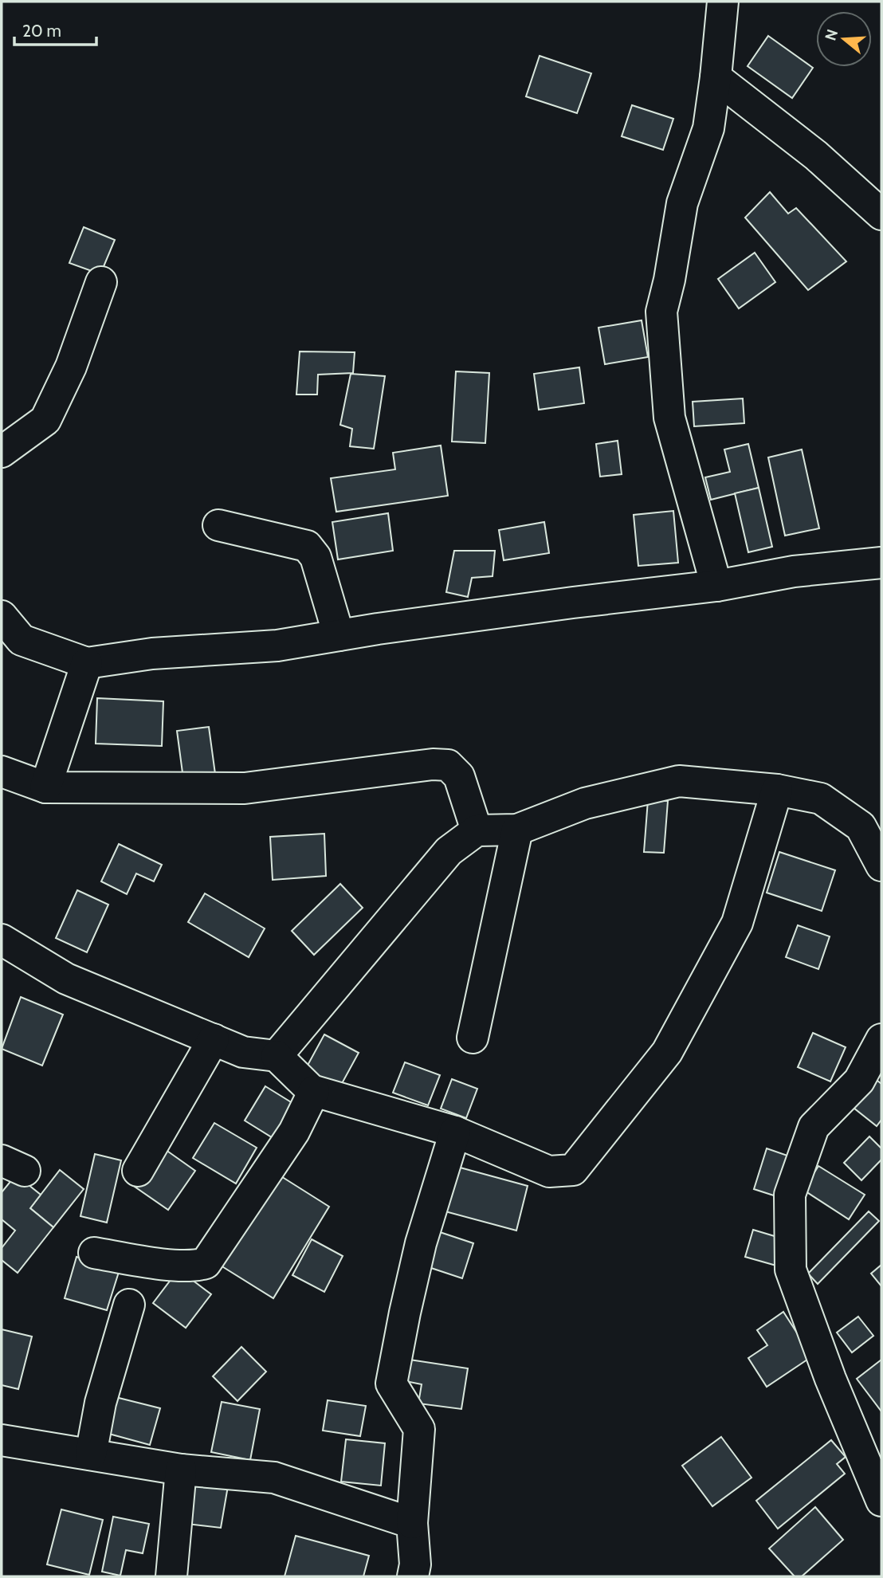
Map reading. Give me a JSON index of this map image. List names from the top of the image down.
{
  "scale_bar": "20 m",
  "north": "left"
}
